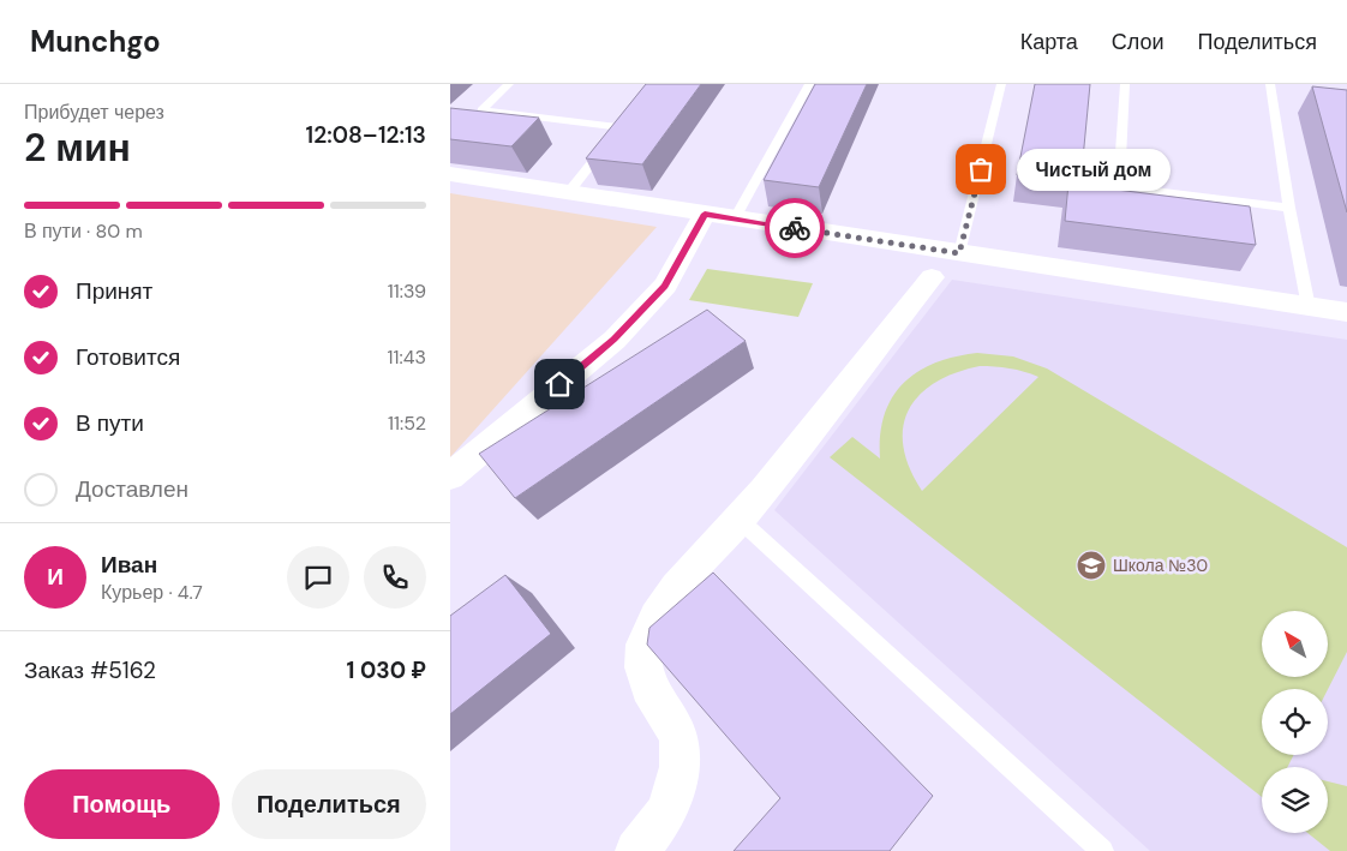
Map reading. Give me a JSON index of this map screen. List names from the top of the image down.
{
  "places": {
    "other": ["Чистый дом"],
    "school or university": ["Школа №30"]
  },
  "north": "top left",
  "page": {
    "header": "Munchgo",
    "nav": ["Карта", "Слои", "Поделиться"],
    "heading": ["2 мин", "Прибудет через", "12:08–12:13"],
    "panel": [
      "Иван",
      "Курьер · 4.7",
      "Заказ #5162",
      "1 030 ₽"
    ],
    "bubble": "Чистый дом",
    "bar": "В пути · 80 m",
    "list": [
      ["Принят", "11:39"],
      ["Готовится", "11:43"],
      ["В пути", "11:52"],
      "Доставлен"
    ],
    "round": "И",
    "buttons": ["Помощь", "Поделиться"]
  }
}
